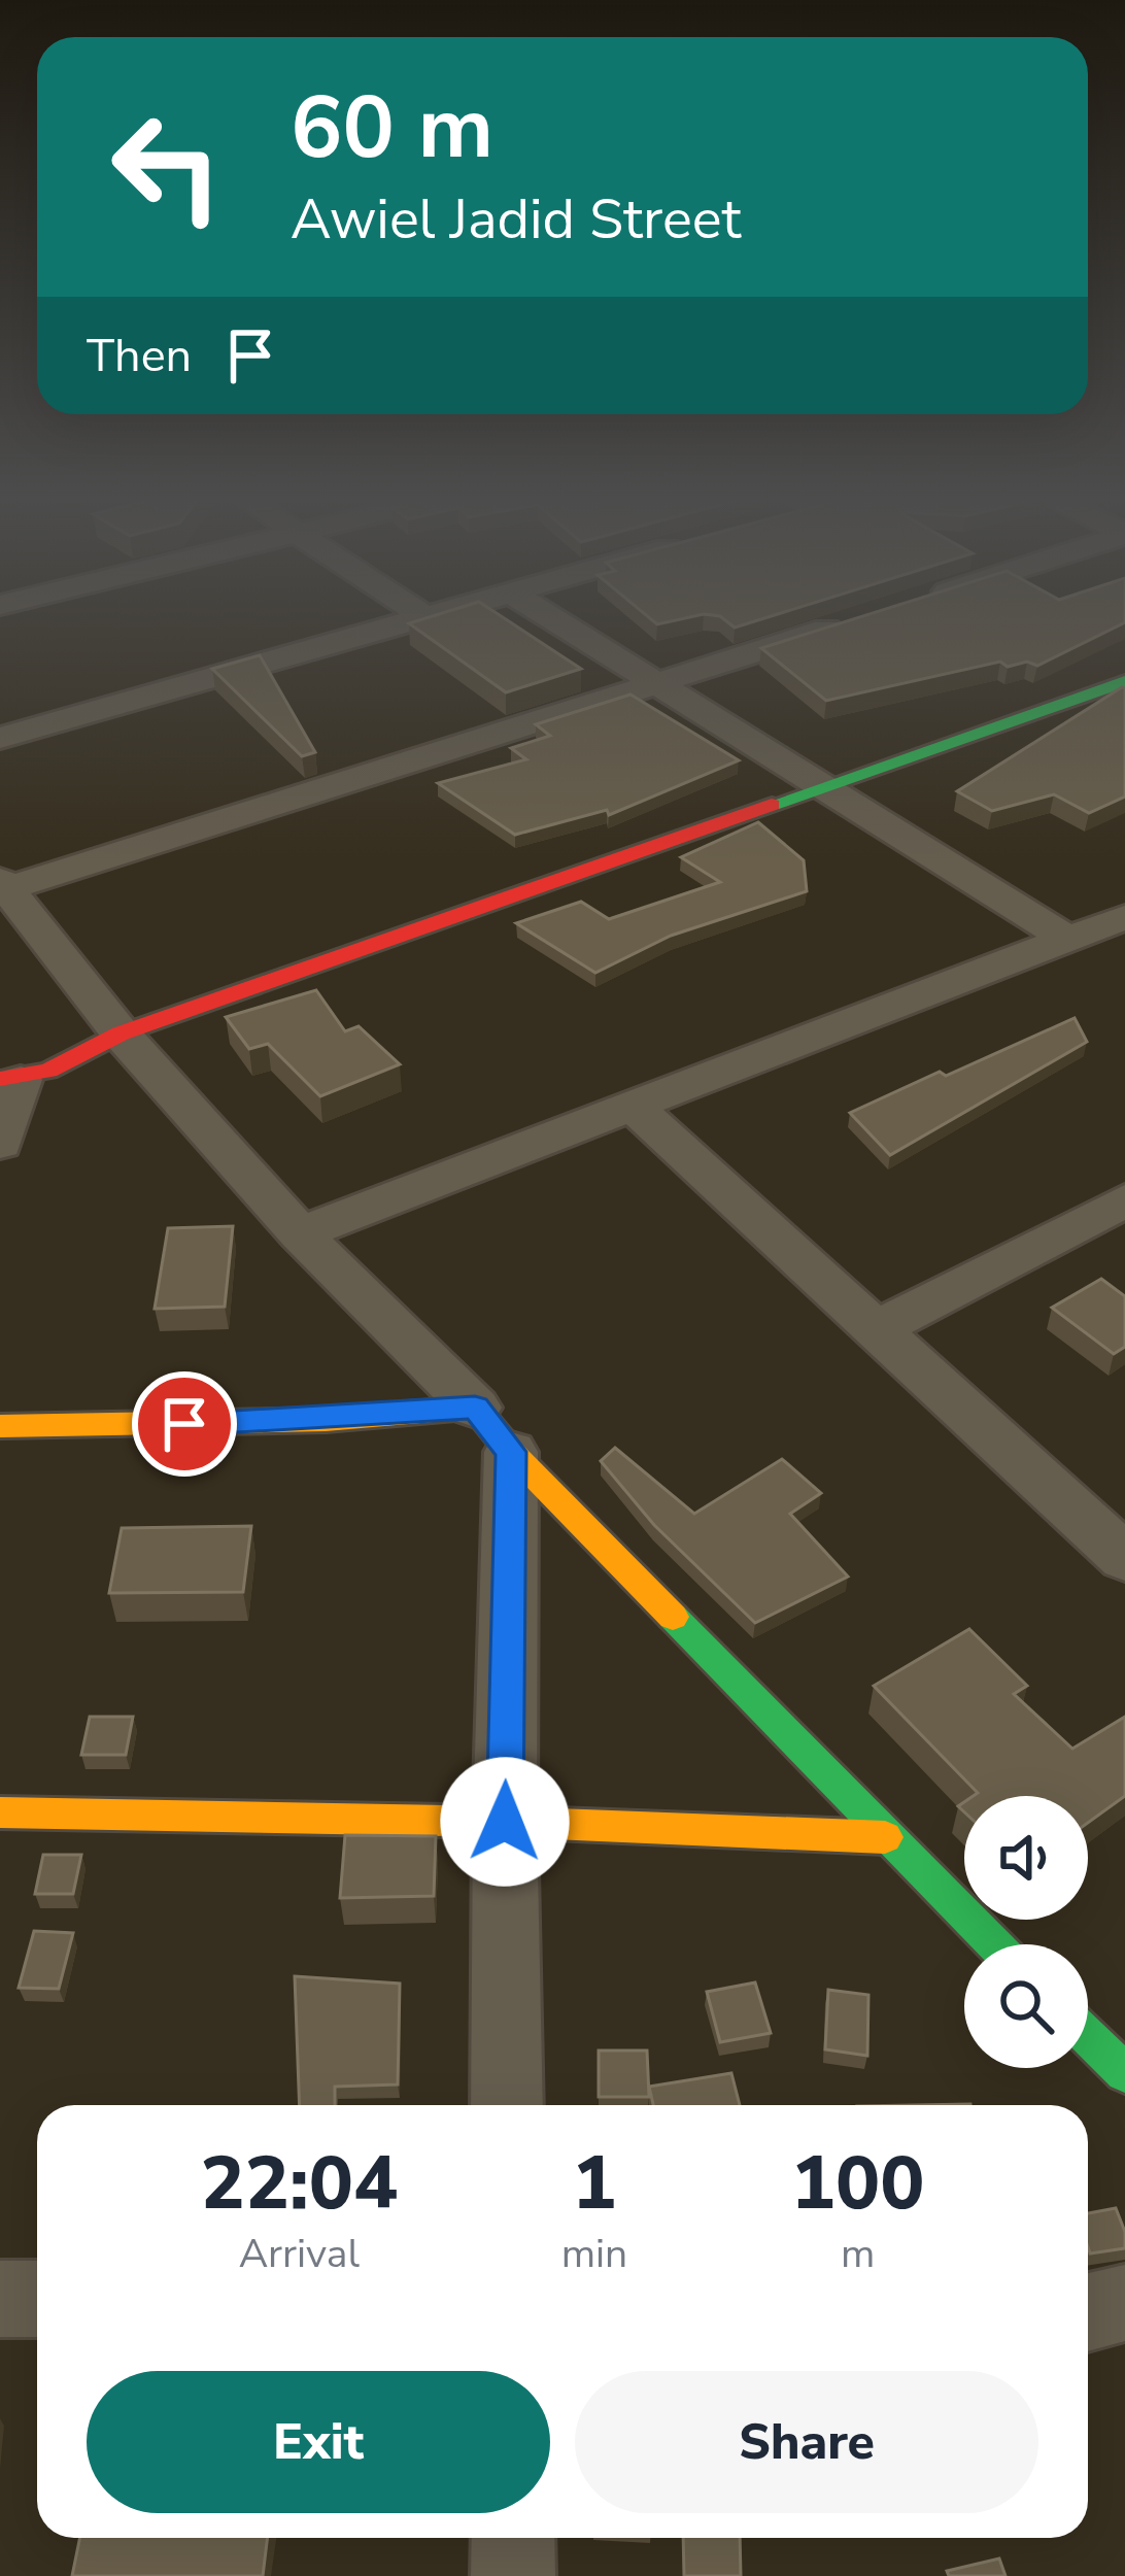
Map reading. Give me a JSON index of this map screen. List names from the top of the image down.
{
  "page": {
    "turn": ["60 m", "Awiel Jadid Street"],
    "then": "Then",
    "eta": [
      "22:04",
      "Arrival",
      "1",
      "min",
      "100",
      "m"
    ],
    "buttons": ["Exit", "Share"]
  }
}
